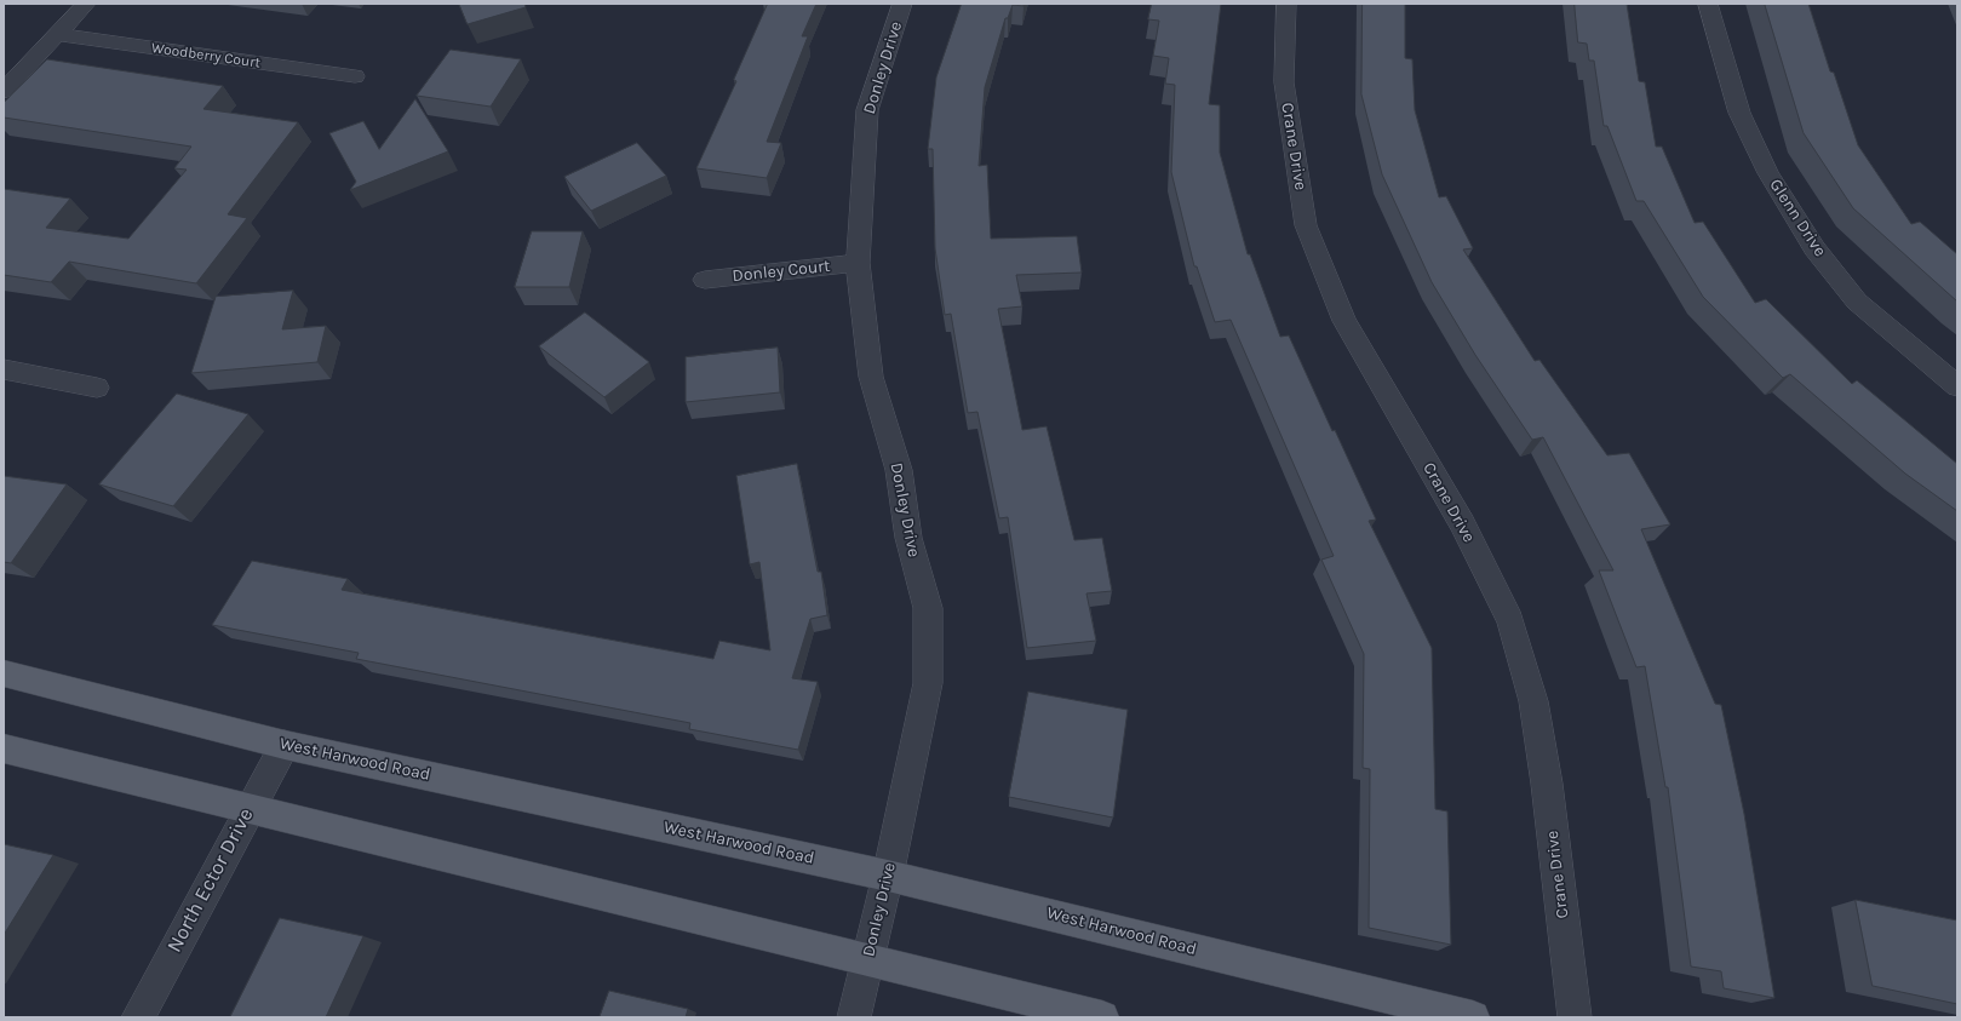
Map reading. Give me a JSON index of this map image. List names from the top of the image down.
{
  "streets": {
    "main road": ["West Harwood Road"],
    "street": [
      "Woodberry Court",
      "Donley Drive",
      "Crane Drive",
      "Glenn Drive",
      "Donley Court",
      "North Ector Drive"
    ]
  },
  "crossings": [
    ["Donley Drive", "Donley Court"],
    ["Donley Drive", "West Harwood Road"],
    ["West Harwood Road", "North Ector Drive"]
  ]
}
